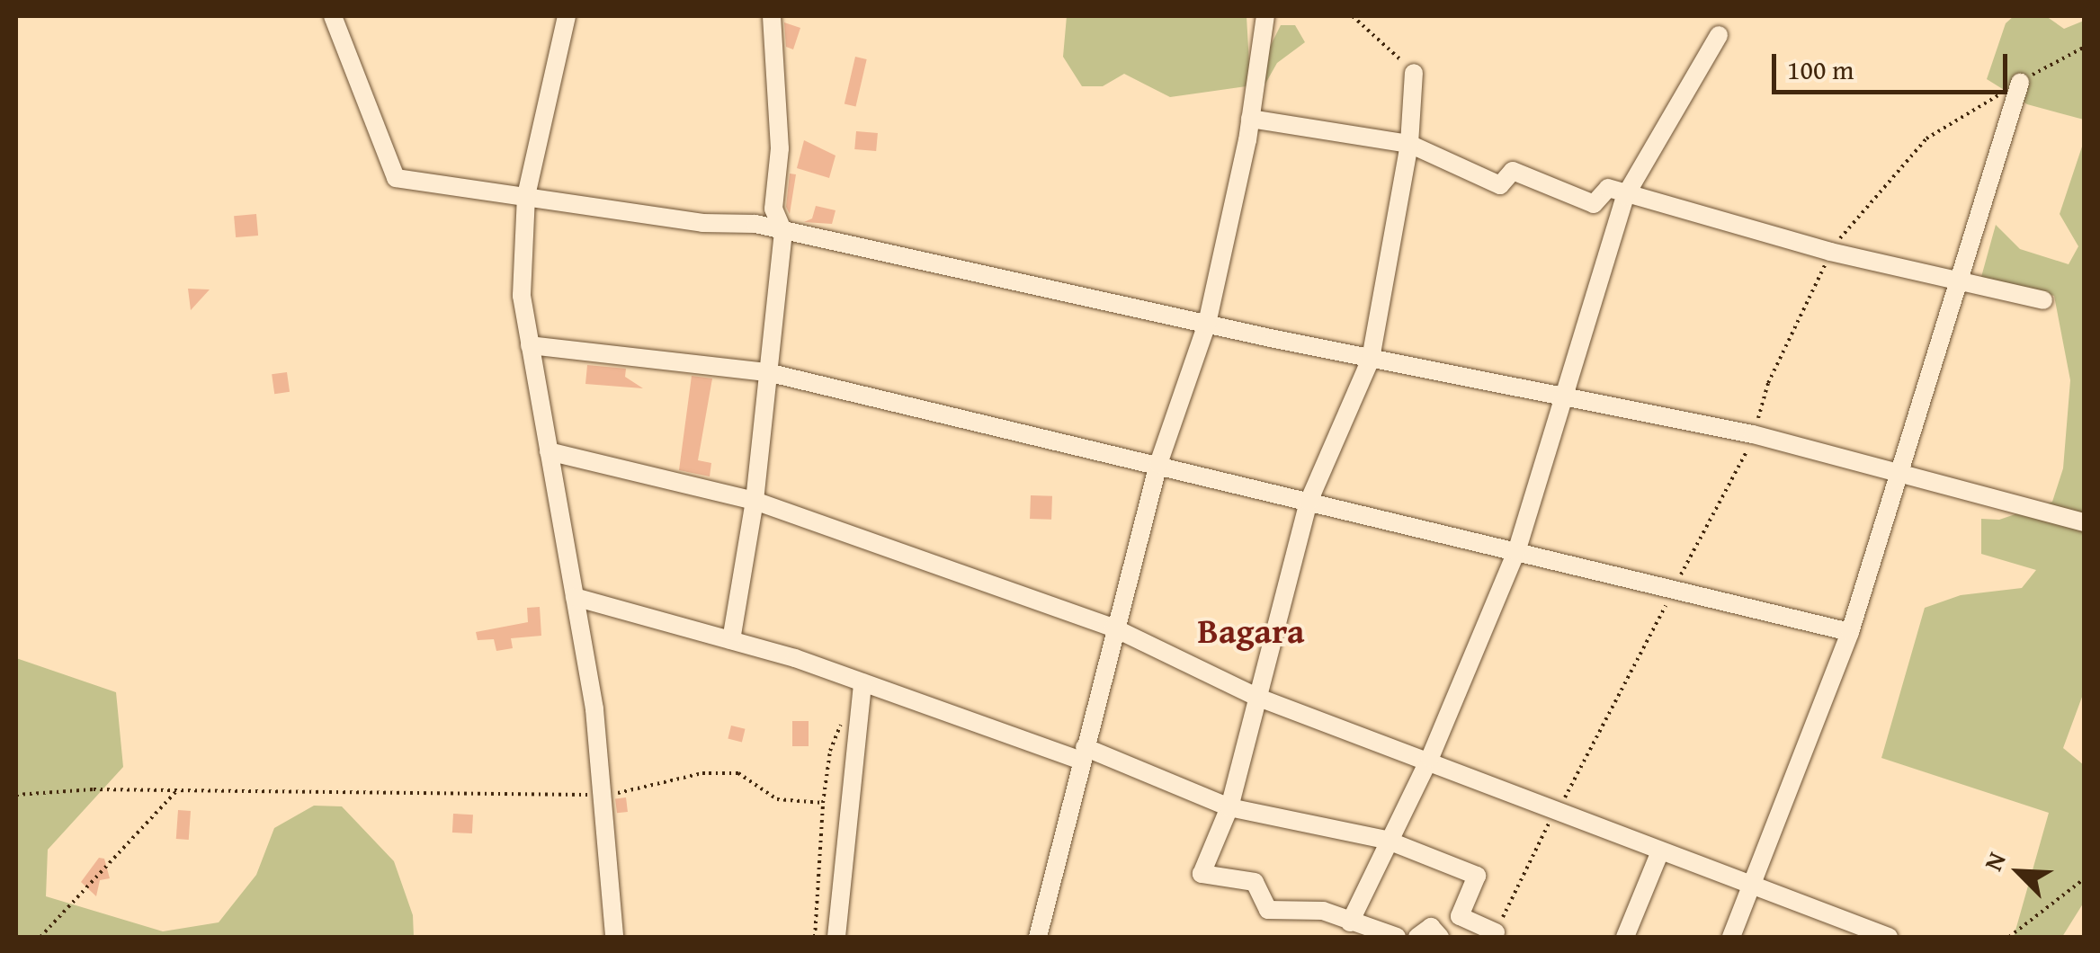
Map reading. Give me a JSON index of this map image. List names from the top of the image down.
{
  "districts": ["Bagara"],
  "scale_bar": "100 m",
  "north": "top left"
}
